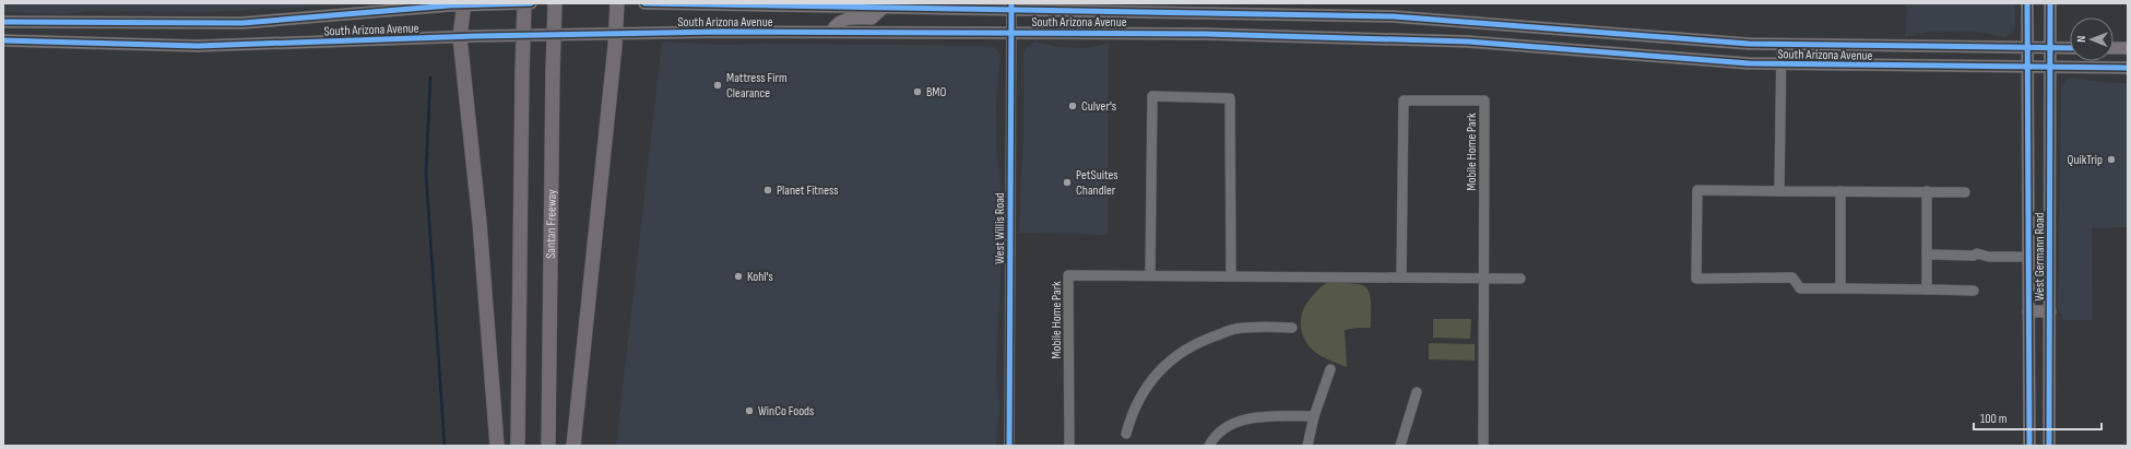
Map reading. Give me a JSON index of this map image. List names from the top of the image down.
{
  "streets": {
    "highway": ["Santan Freeway"],
    "main road": ["South Arizona Avenue", "West Germann Road"],
    "street": ["Mobile Home Park", "West Willis Road"]
  },
  "crossings": [
    ["South Arizona Avenue", "West Willis Road"],
    ["South Arizona Avenue", "West Germann Road"]
  ],
  "places": [
    "Mattress Firm Clearance",
    "BMO",
    "Culver's",
    "QuikTrip",
    "PetSuites Chandler",
    "Planet Fitness",
    "Kohl's",
    "WinCo Foods"
  ],
  "scale_bar": "100 m",
  "north": "left"
}
